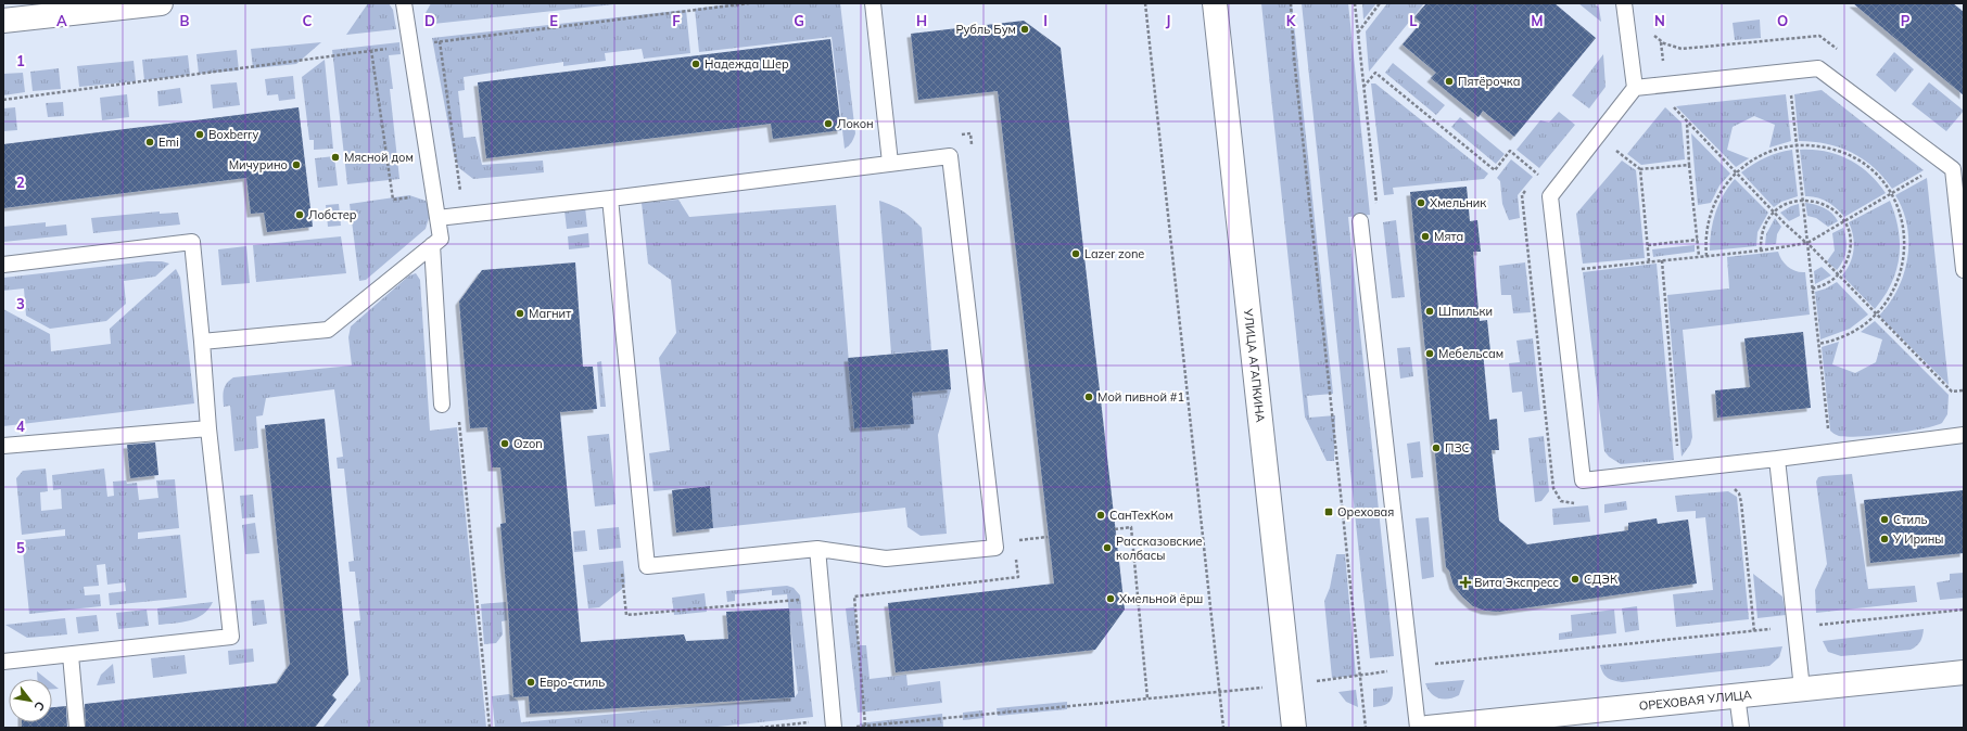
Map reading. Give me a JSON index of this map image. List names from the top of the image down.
{
  "streets": {
    "main road": ["УЛИЦА АГАПКИНА", "ОРЕХОВАЯ УЛИЦА"]
  },
  "places": {
    "other": [
      "Рубль Бум",
      "Надежда Шер",
      "Пятёрочка",
      "Локон",
      "Boxberry",
      "Emi",
      "Мясной дом",
      "Мичурино",
      "Хмельник",
      "Лобстер",
      "Мята",
      "Lazer zone",
      "Шпильки",
      "Магнит",
      "Мебельсам",
      "Мой пивной #1",
      "Ozon",
      "ПЗС",
      "СанТехКом",
      "Стиль",
      "У Ирины",
      "Рассказовские колбасы",
      "СДЭК",
      "Хмельной ёрш",
      "Евро-стиль"
    ],
    "transit": ["Ореховая"],
    "health": ["Вита Экспресс"]
  },
  "north": "bottom right",
  "grid": {
    "columns": [
      "A",
      "B",
      "C",
      "D",
      "E",
      "F",
      "G",
      "H",
      "I",
      "J",
      "K",
      "L",
      "M",
      "N",
      "O",
      "P"
    ],
    "rows": [
      "1",
      "2",
      "3",
      "4",
      "5"
    ]
  }
}
